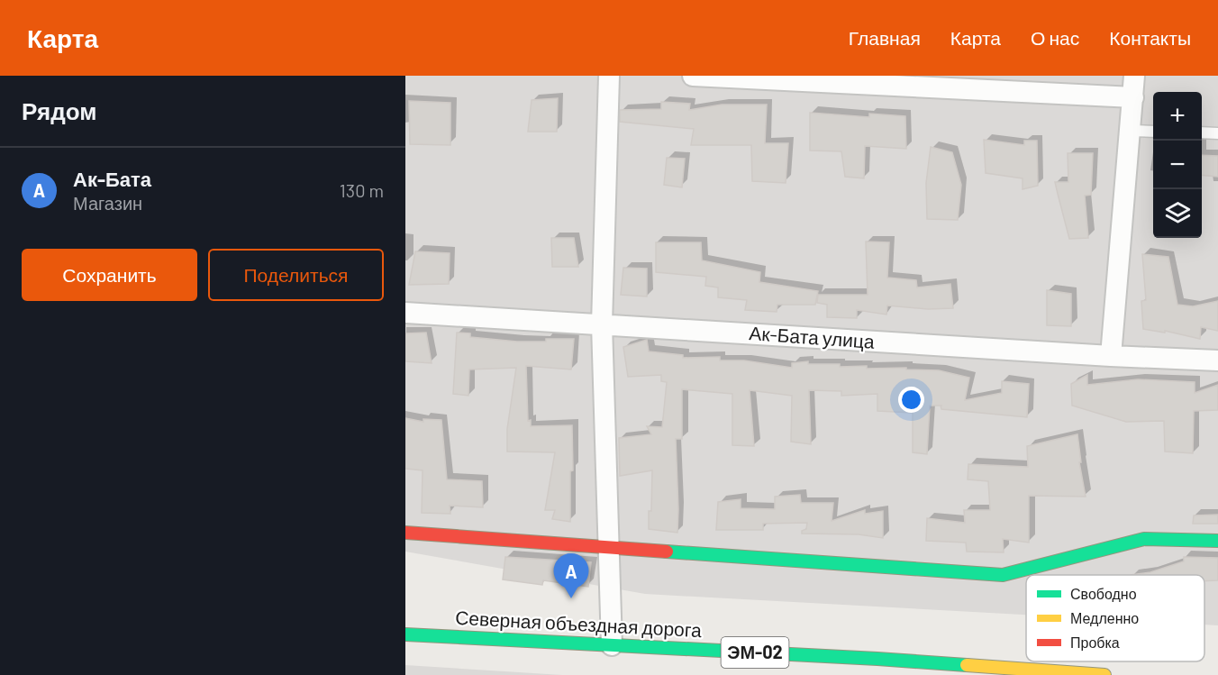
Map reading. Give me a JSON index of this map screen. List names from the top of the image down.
{
  "streets": {
    "main road": ["Северная объездная дорога", "ЭМ-02"],
    "street": ["Ак-Бата улица"]
  },
  "legend": ["Свободно", "Медленно", "Пробка"],
  "page": {
    "header": "Карта",
    "nav": [
      "Главная",
      "Карта",
      "О нас",
      "Контакты"
    ],
    "heading": "Рядом",
    "map_buttons": ["+", "−"],
    "list": [
      {
        "mark": "A",
        "name": "Ак-Бата",
        "note": "Магазин",
        "value": "130 m"
      }
    ],
    "buttons": ["Сохранить", "Поделиться"],
    "pins": "A"
  }
}
